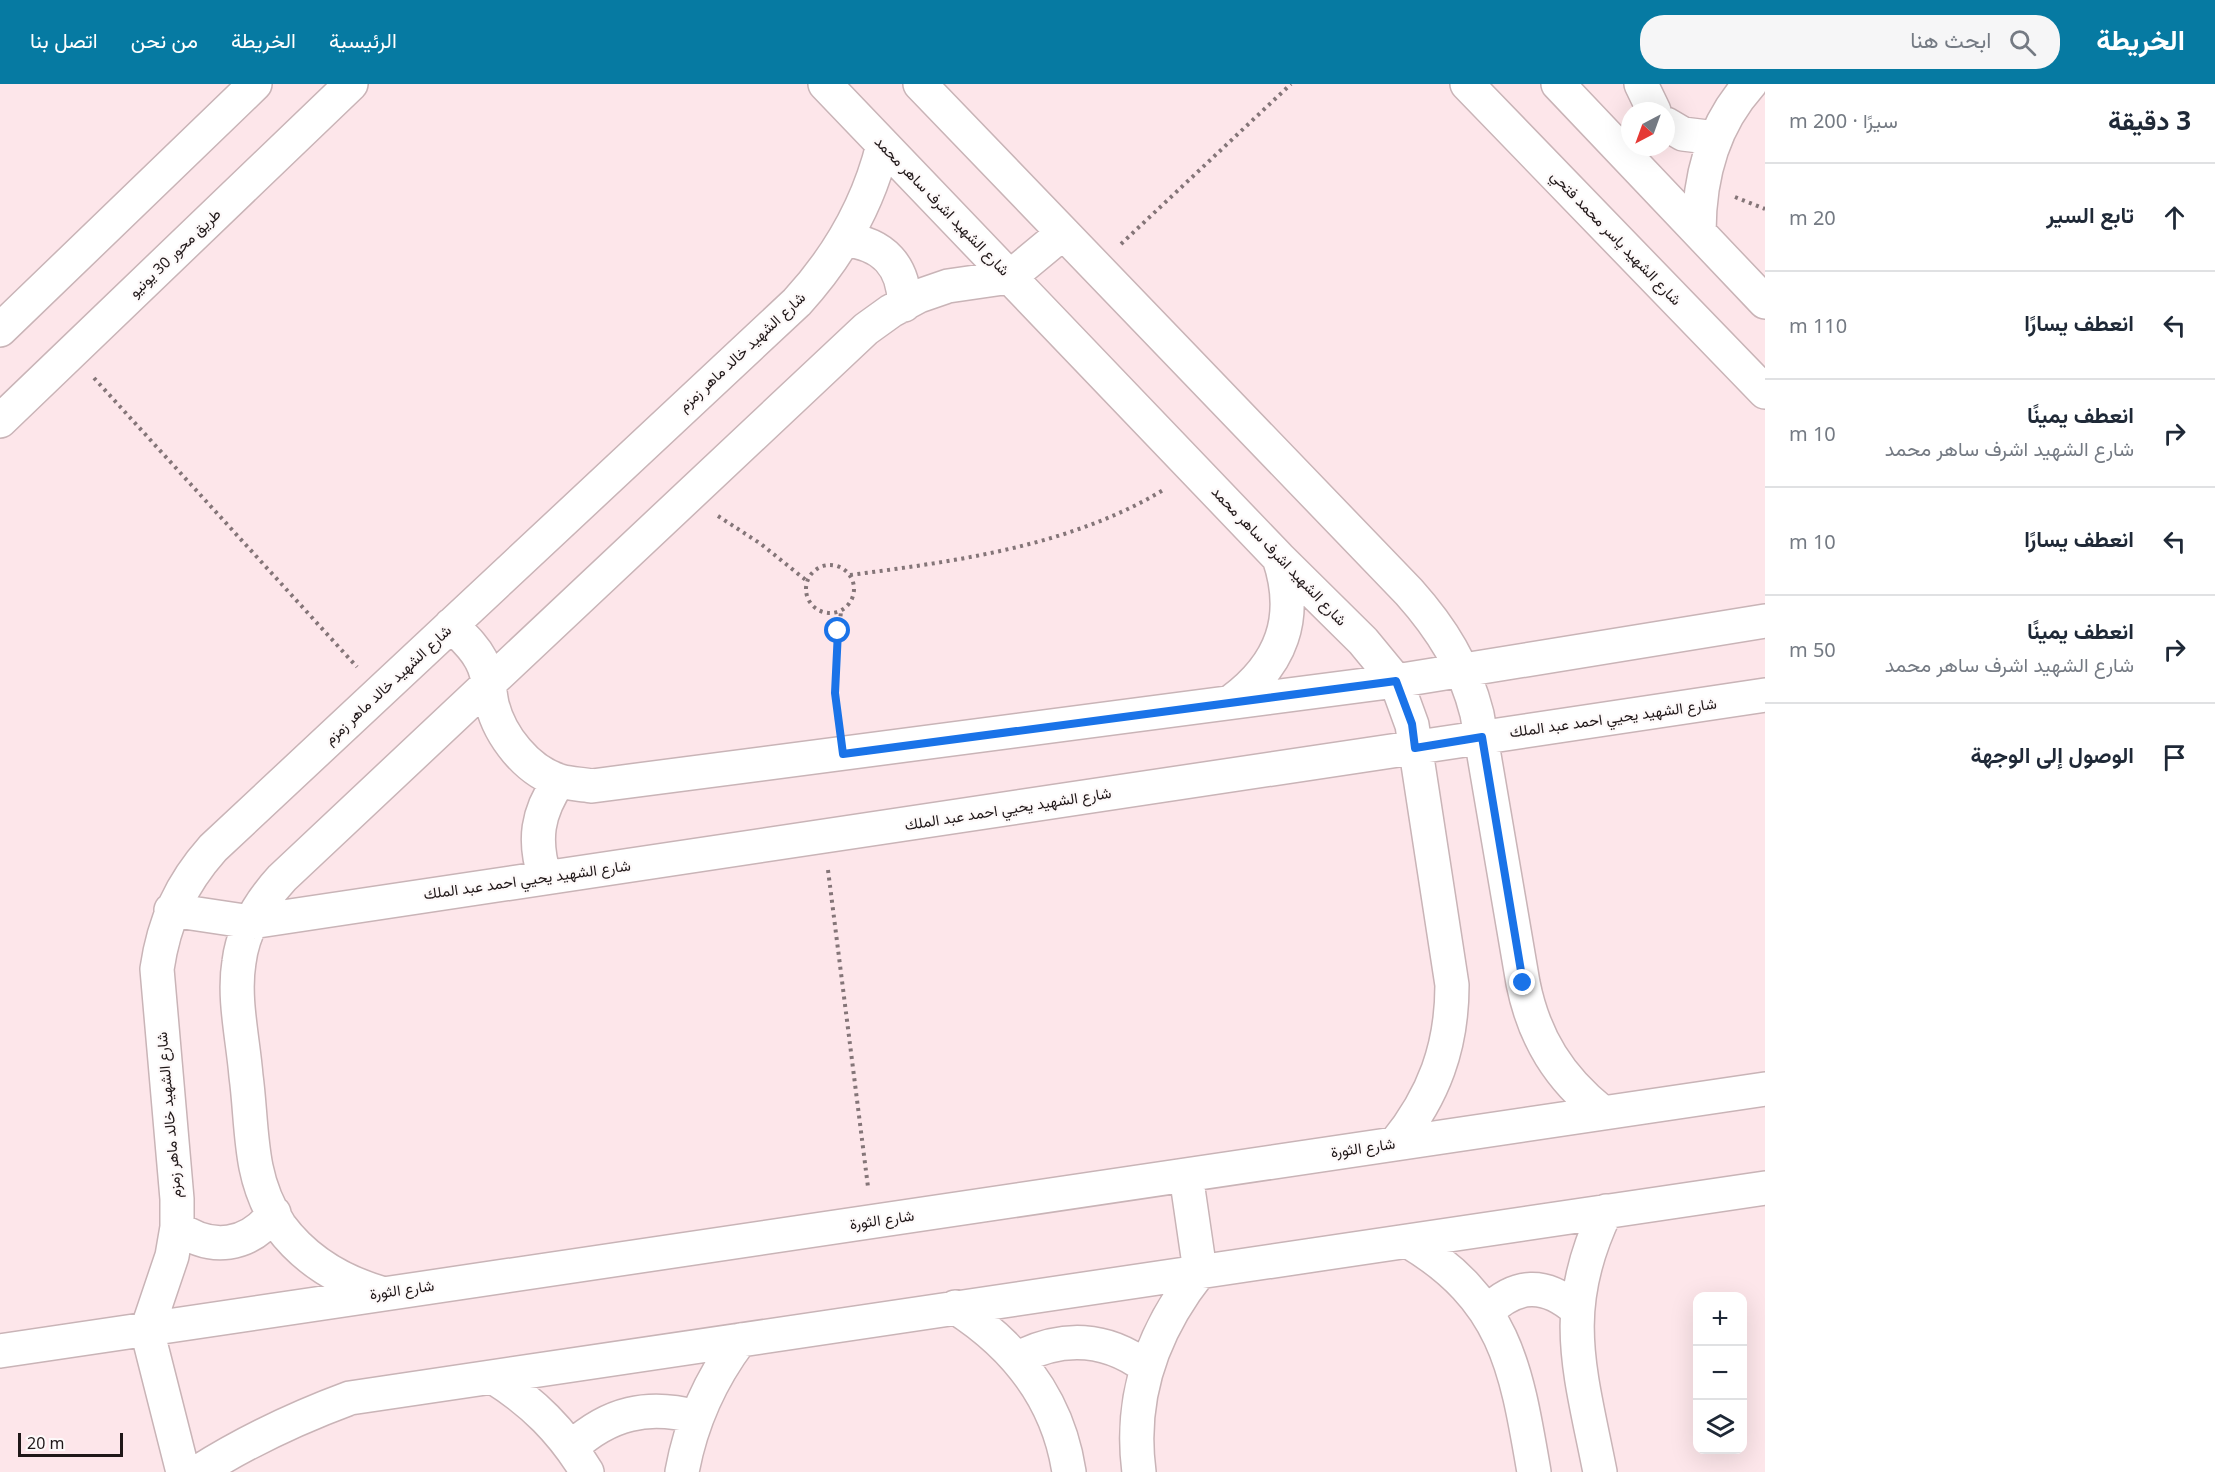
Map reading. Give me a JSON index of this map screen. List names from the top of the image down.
{
  "streets": {
    "street": [
      "شارع الشهيد اشرف ساهر محمد",
      "شارع الشهيد ياسر محمد فتحي",
      "طريق محور 30 يونيو",
      "شارع الشهيد خالد ماهر زمزم",
      "شارع الشهيد يحيي احمد عبد الملك",
      "شارع الثورة"
    ]
  },
  "crossings": [
    ["شارع الشهيد اشرف ساهر محمد", "شارع الشهيد خالد ماهر زمزم"],
    ["شارع الشهيد اشرف ساهر محمد", "شارع الشهيد يحيي احمد عبد الملك"],
    ["شارع الشهيد اشرف ساهر محمد", "شارع الثورة"],
    ["شارع الشهيد خالد ماهر زمزم", "شارع الشهيد يحيي احمد عبد الملك"],
    ["شارع الشهيد خالد ماهر زمزم", "شارع الثورة"]
  ],
  "scale_bar": "20 m",
  "north": "bottom left",
  "page": {
    "header": "الخريطة",
    "search": "ابحث هنا",
    "nav": [
      "الرئيسية",
      "الخريطة",
      "من نحن",
      "اتصل بنا"
    ],
    "heading": ["3 دقيقة", "سيرًا · 200 m"],
    "list": [
      ["تابع السير", "20 m"],
      ["انعطف يسارًا", "110 m"],
      ["انعطف يمينًا", "شارع الشهيد اشرف ساهر محمد", "10 m"],
      ["انعطف يسارًا", "10 m"],
      ["انعطف يمينًا", "شارع الشهيد اشرف ساهر محمد", "50 m"],
      "الوصول إلى الوجهة"
    ],
    "map_buttons": ["+", "−"],
    "scale": "20 m"
  }
}
